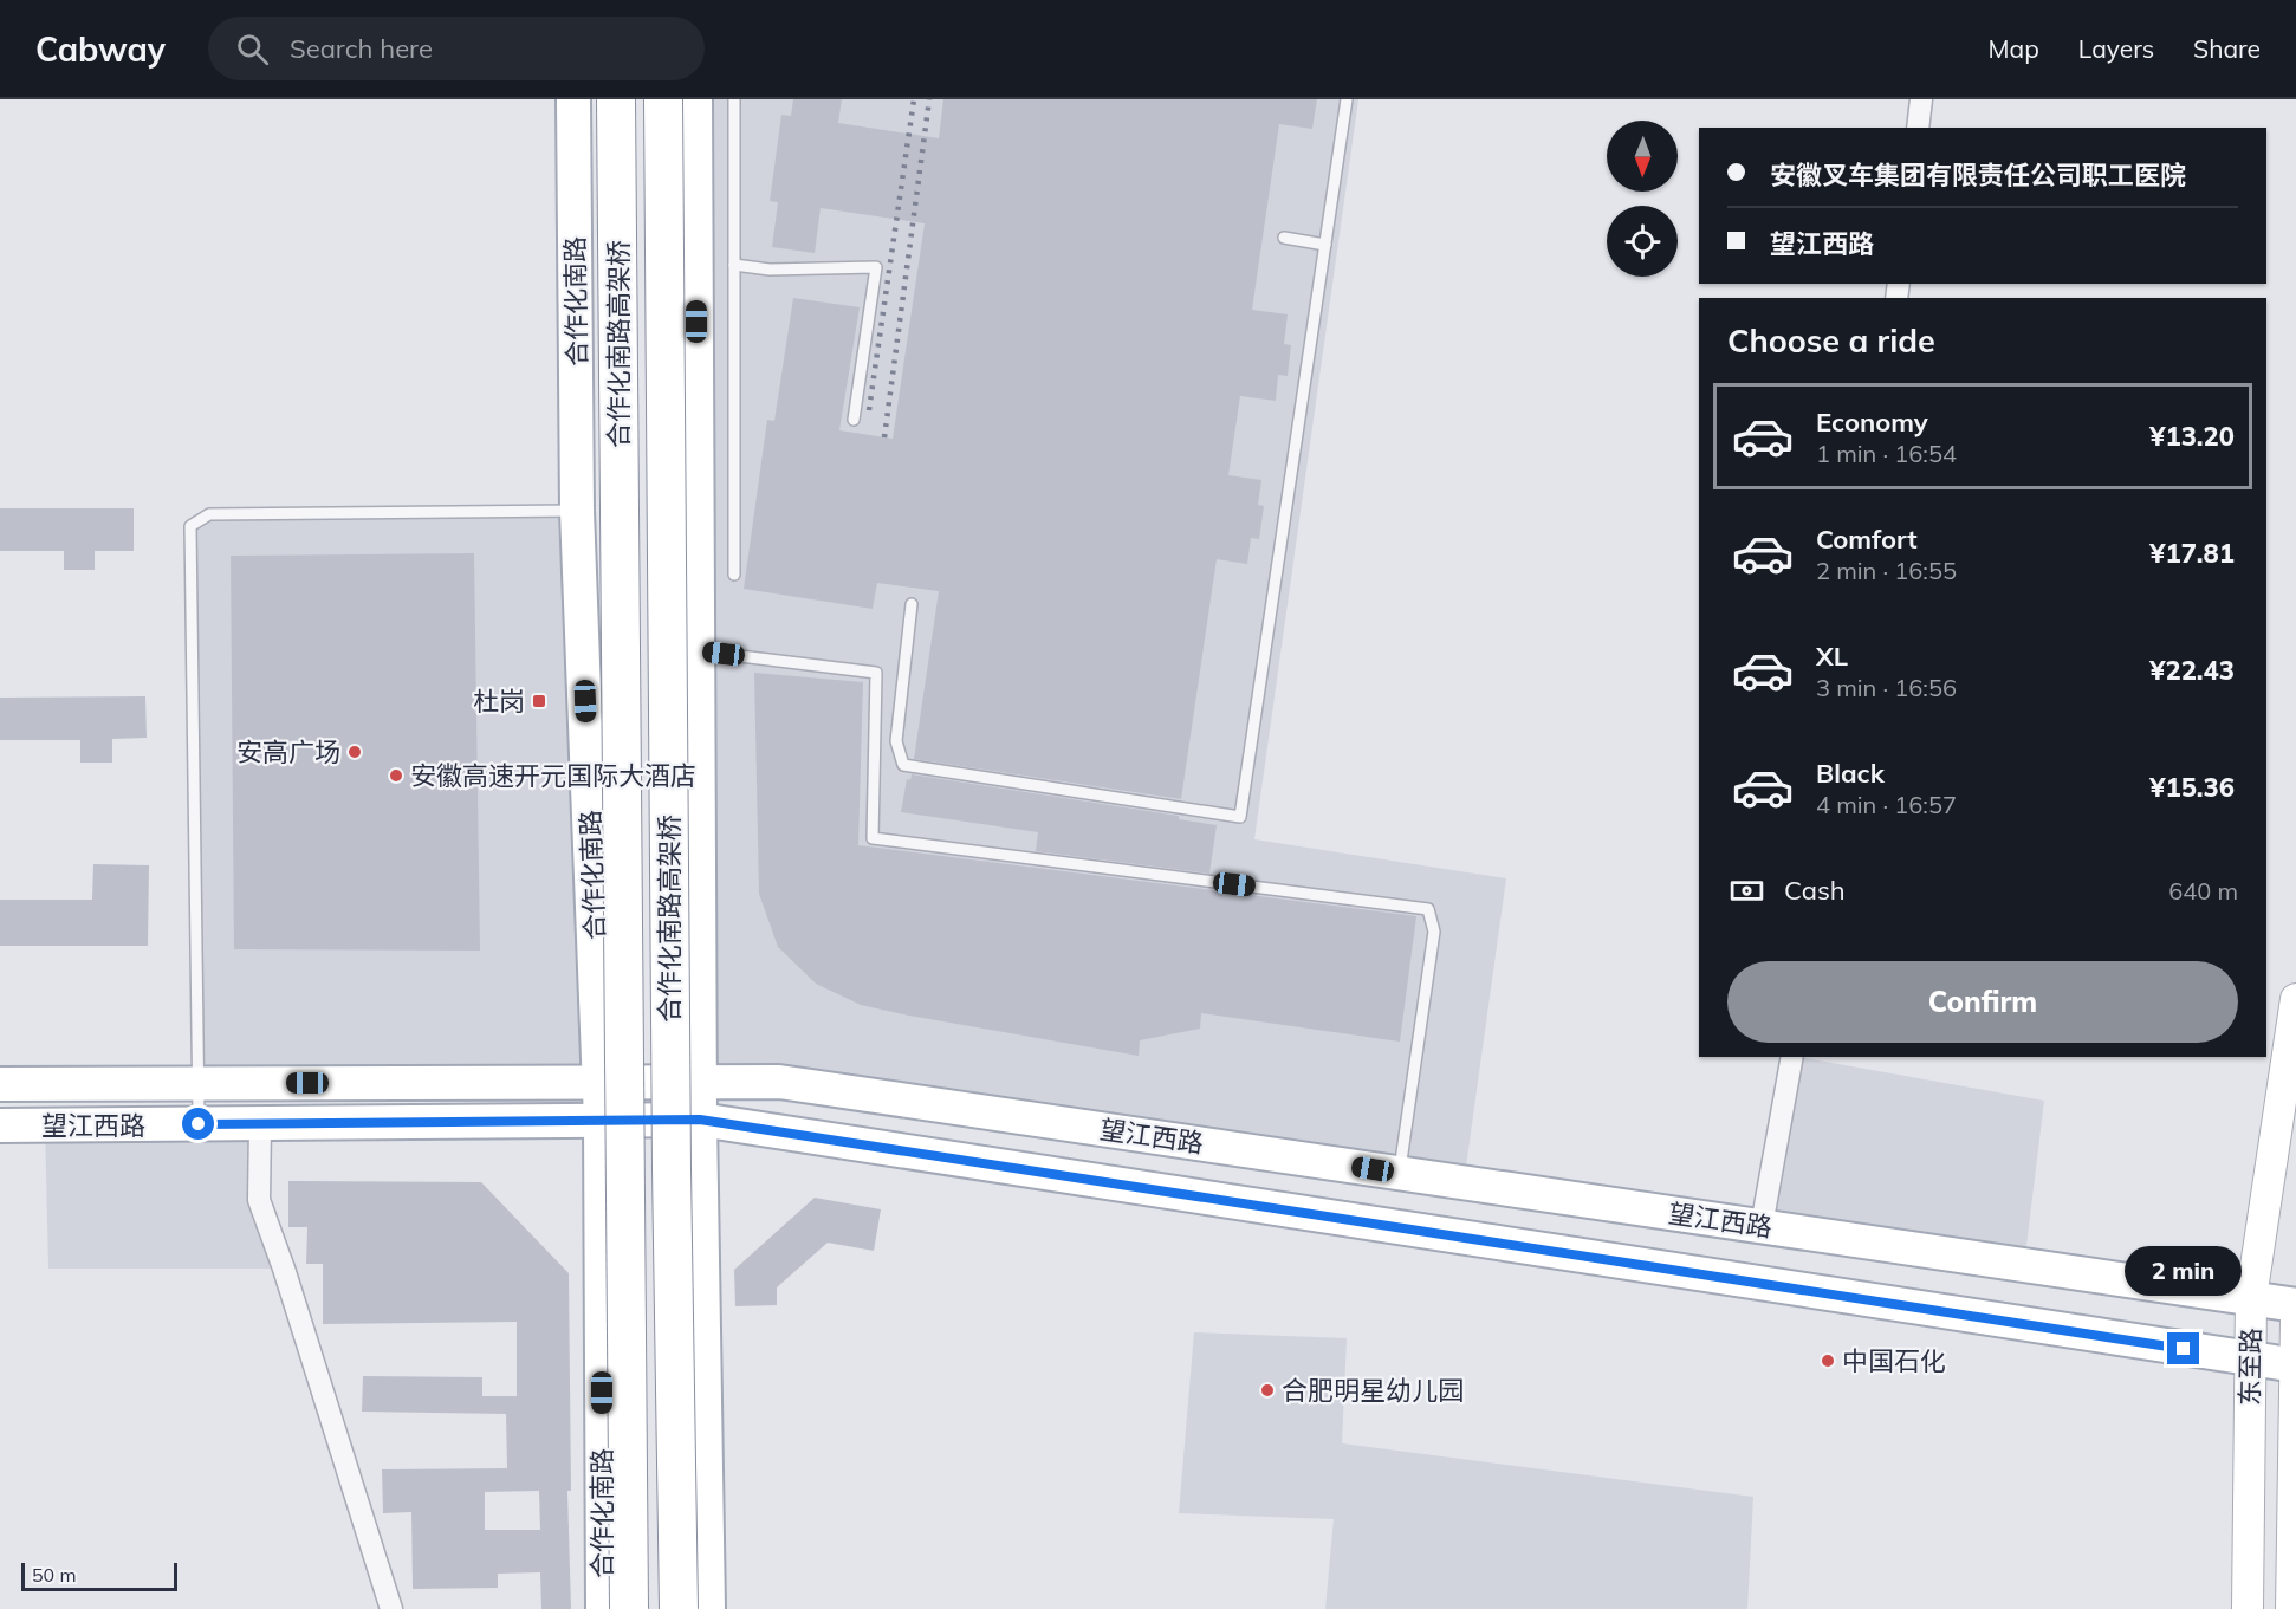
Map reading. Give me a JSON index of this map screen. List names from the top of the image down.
{
  "streets": {
    "highway": ["合作化南路高架桥"],
    "main road": ["合作化南路", "望江西路"],
    "street": ["东至路"]
  },
  "crossings": [
    ["合作化南路", "望江西路"],
    ["望江西路", "东至路"]
  ],
  "places": {
    "transit": ["杜岗"],
    "other": [
      "安高广场",
      "安徽高速开元国际大酒店",
      "中国石化",
      "合肥明星幼儿园"
    ]
  },
  "scale_bar": "50 m",
  "north": "bottom",
  "page": {
    "header": "Cabway",
    "search": "Search here",
    "nav": ["Map", "Layers", "Share"],
    "banner": ["安徽叉车集团有限责任公司职工医院", "望江西路"],
    "heading": "Choose a ride",
    "list": [
      {
        "name": "Economy",
        "note": "1 min · 16:54",
        "value": "¥13.20"
      },
      {
        "name": "Comfort",
        "note": "2 min · 16:55",
        "value": "¥17.81"
      },
      {
        "name": "XL",
        "note": "3 min · 16:56",
        "value": "¥22.43"
      },
      {
        "name": "Black",
        "note": "4 min · 16:57",
        "value": "¥15.36"
      }
    ],
    "pay": ["Cash", "640 m"],
    "buttons": "Confirm",
    "bubble": "2 min",
    "scale": "50 m"
  }
}
